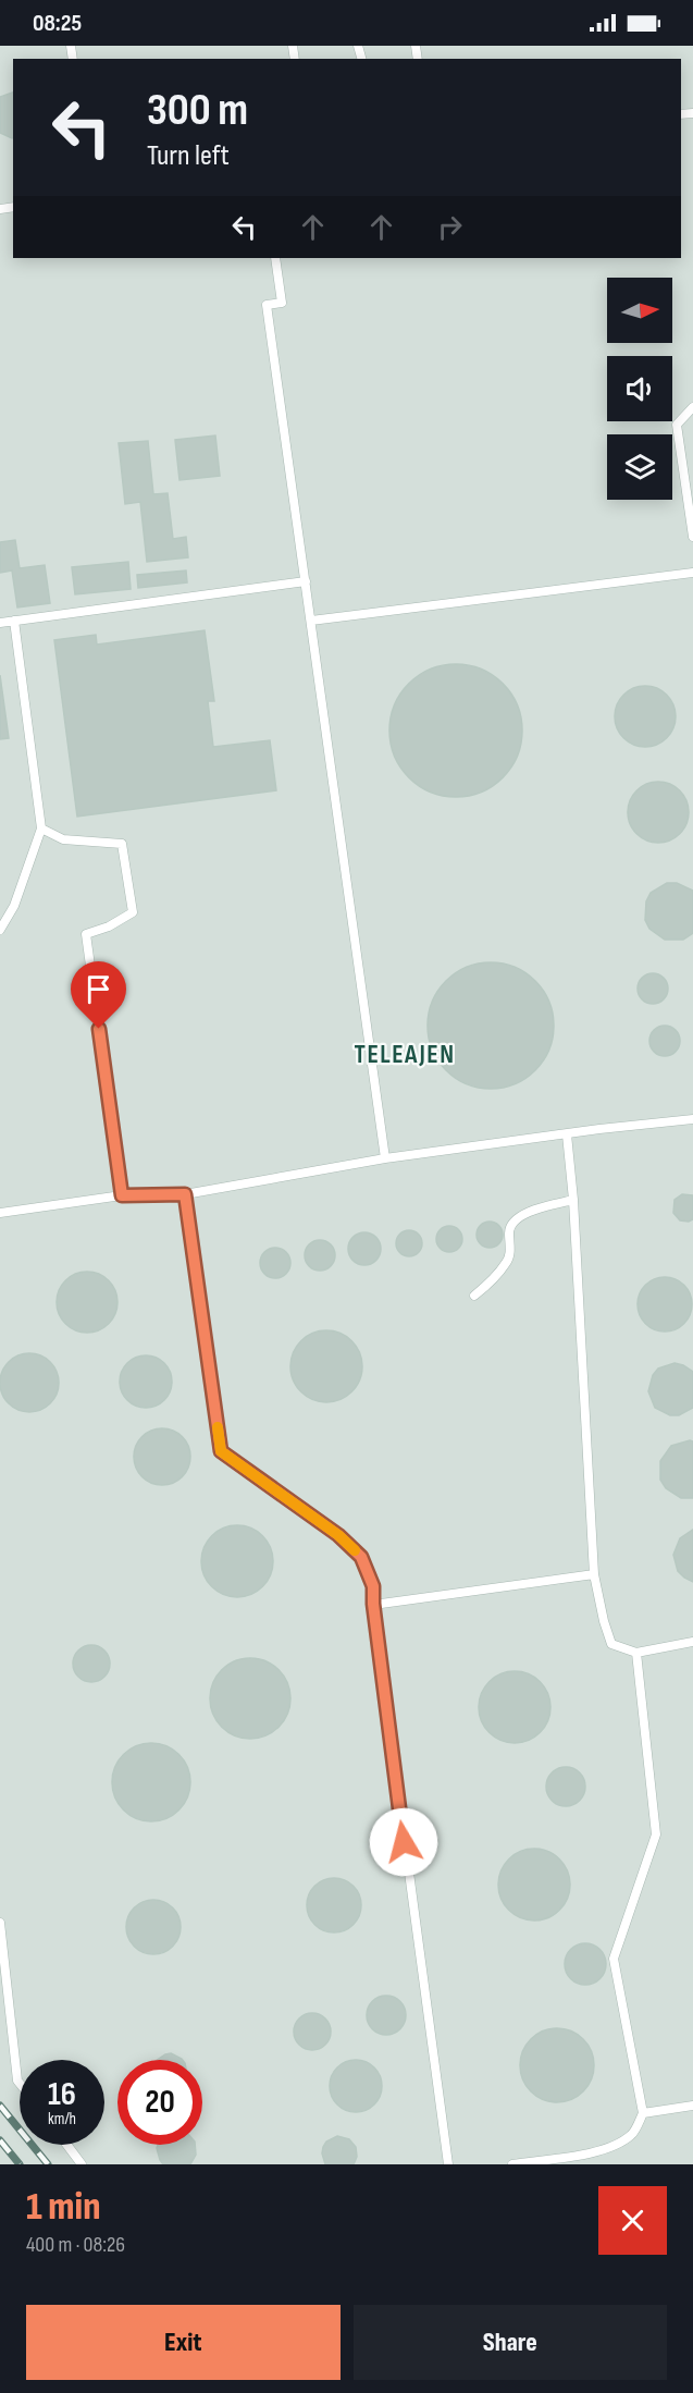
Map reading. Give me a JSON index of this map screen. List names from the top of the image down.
{
  "districts": ["TELEAJEN"],
  "north": "right",
  "page": {
    "status": "08:25",
    "turn": ["300 m", "Turn left"],
    "speed": "16 km/h",
    "limit": "20",
    "heading": ["1 min", "400 m · 08:26"],
    "buttons": ["Exit", "Share"]
  }
}
